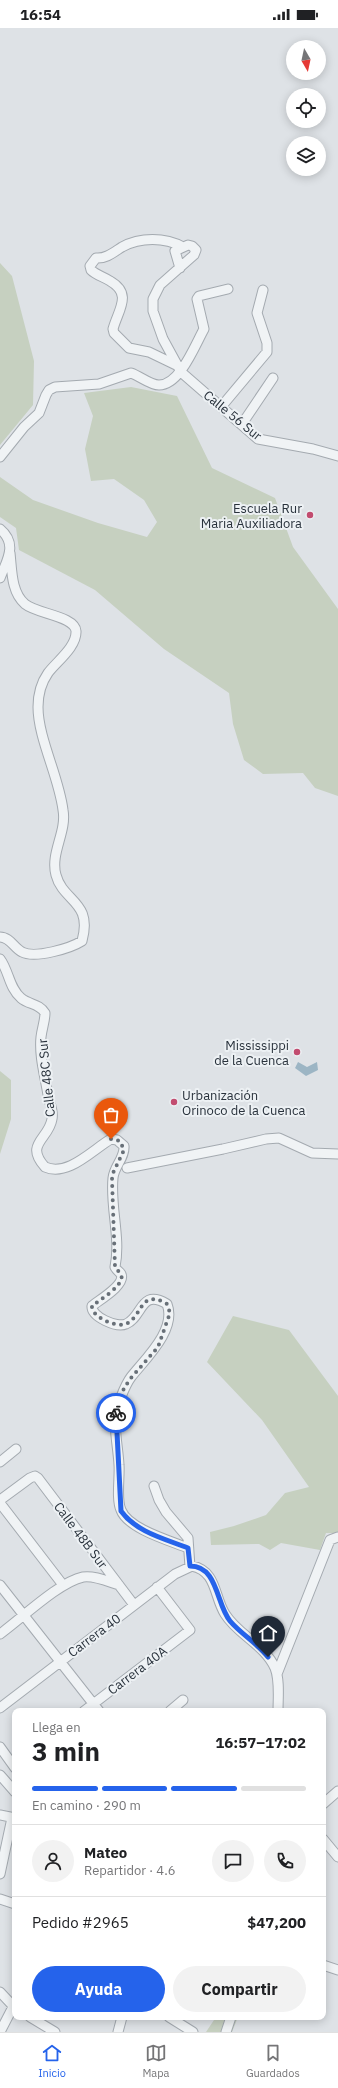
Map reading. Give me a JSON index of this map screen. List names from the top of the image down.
{
  "streets": {
    "street": [
      "Calle 56 Sur",
      "Calle 48C Sur",
      "Calle 48B Sur",
      "Carrera 40",
      "Carrera 40A"
    ]
  },
  "crossings": [
    ["Calle 48B Sur", "Carrera 40"],
    ["Carrera 40", "Carrera 40A"]
  ],
  "places": ["Escuela Rur Maria Auxiliadora", "Mississippi de la Cuenca", "Urbanización Orinoco de la Cuenca"],
  "north": "bottom",
  "page": {
    "status": "16:54",
    "heading": ["3 min", "Llega en", "16:57–17:02"],
    "panel": [
      "Mateo",
      "Repartidor · 4.6",
      "Pedido #2965",
      "$47,200"
    ],
    "bar": "En camino · 290 m",
    "buttons": ["Ayuda", "Compartir"],
    "tabs": ["Inicio", "Mapa", "Guardados"]
  }
}
